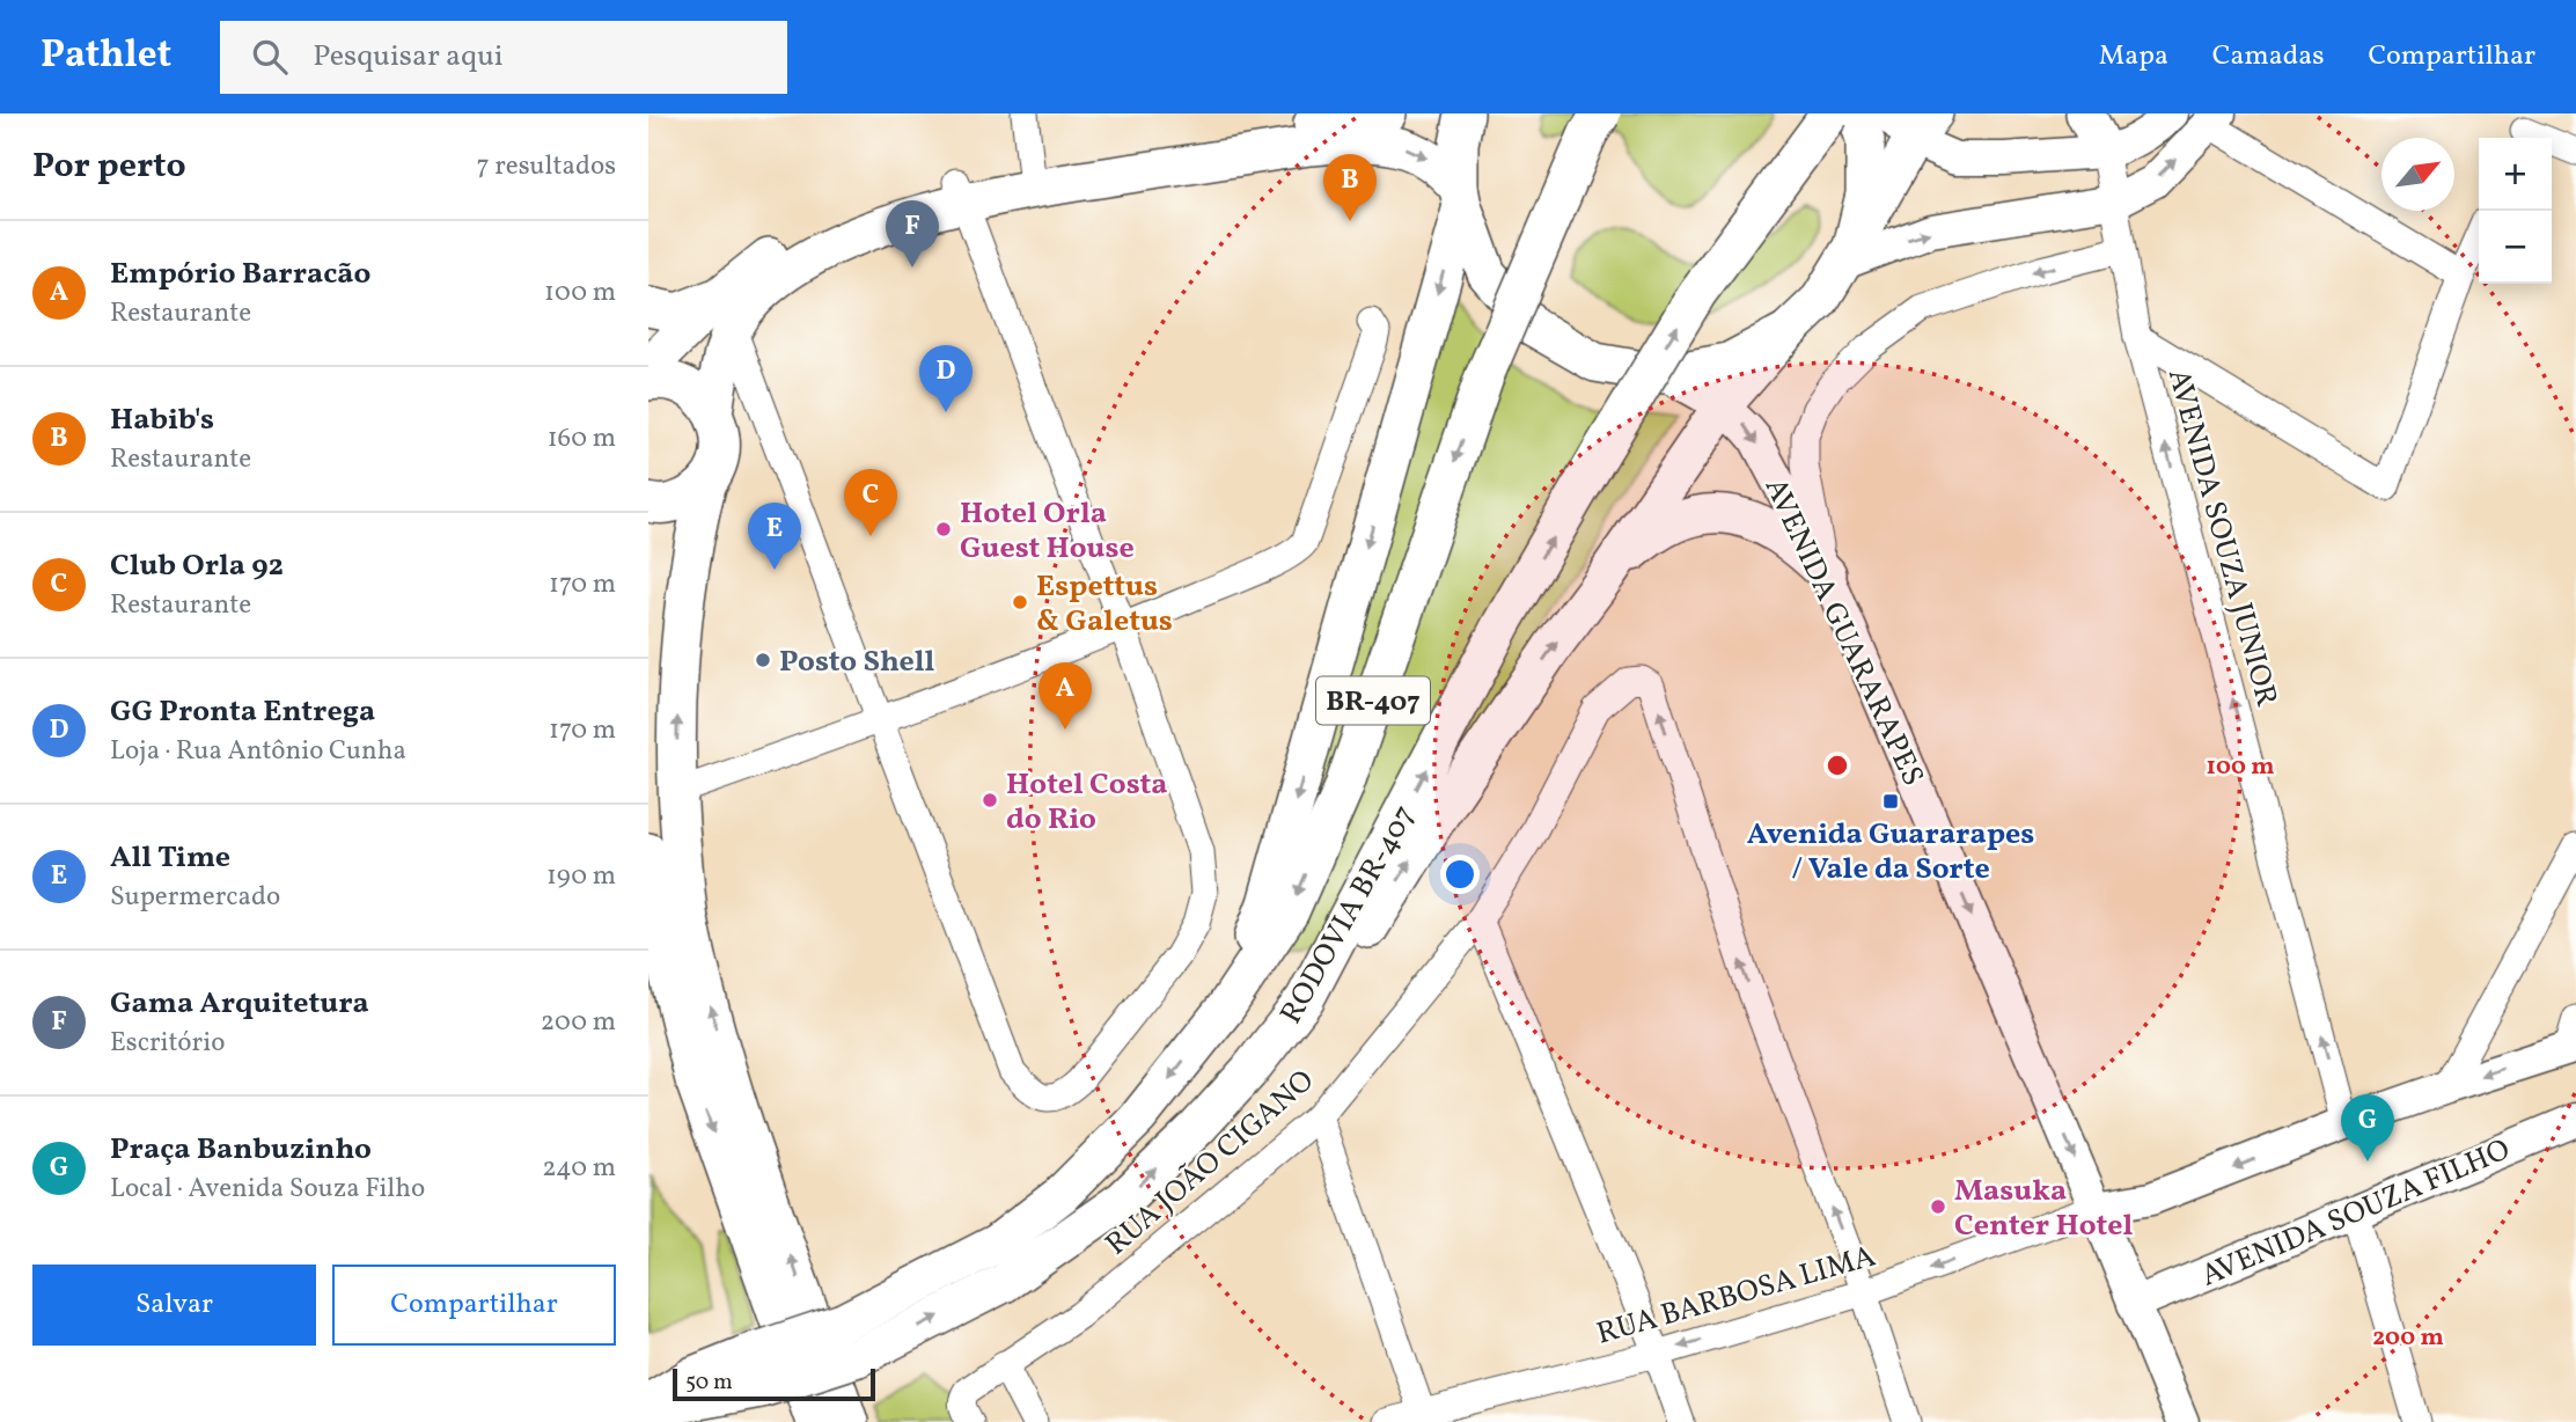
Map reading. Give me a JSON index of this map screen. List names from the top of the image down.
{
  "streets": {
    "highway": ["BR-407", "RODOVIA BR-407"],
    "main road": ["AVENIDA GUARARAPES", "AVENIDA SOUZA FILHO"],
    "street": ["AVENIDA SOUZA JUNIOR", "RUA JOÃO CIGANO", "RUA BARBOSA LIMA"]
  },
  "crossings": [
    ["AVENIDA GUARARAPES", "AVENIDA SOUZA FILHO"],
    ["AVENIDA GUARARAPES", "RUA BARBOSA LIMA"],
    ["RUA JOÃO CIGANO", "RUA BARBOSA LIMA"]
  ],
  "one_way": ["AVENIDA SOUZA JUNIOR", "AVENIDA GUARARAPES", "RUA BARBOSA LIMA"],
  "places": {
    "other": [
      "Hotel Orla Guest House",
      "Espettus & Galetus",
      "Posto Shell",
      "Hotel Costa do Rio",
      "Masuka Center Hotel"
    ],
    "transit": ["Avenida Guararapes / Vale da Sorte"]
  },
  "scale_bar": "50 m",
  "north": "top right",
  "page": {
    "header": "Pathlet",
    "search": "Pesquisar aqui",
    "nav": ["Mapa", "Camadas", "Compartilhar"],
    "heading": ["Por perto", "7 resultados"],
    "map_buttons": ["+", "−"],
    "pins": [
      "B",
      "F",
      "D",
      "C",
      "E",
      "A",
      "G"
    ],
    "list": [
      {
        "mark": "A",
        "name": "Empório Barracão",
        "note": "Restaurante",
        "value": "100 m"
      },
      {
        "mark": "B",
        "name": "Habib's",
        "note": "Restaurante",
        "value": "160 m"
      },
      {
        "mark": "C",
        "name": "Club Orla 92",
        "note": "Restaurante",
        "value": "170 m"
      },
      {
        "mark": "D",
        "name": "GG Pronta Entrega",
        "note": "Loja · Rua Antônio Cunha",
        "value": "170 m"
      },
      {
        "mark": "E",
        "name": "All Time",
        "note": "Supermercado",
        "value": "190 m"
      },
      {
        "mark": "F",
        "name": "Gama Arquitetura",
        "note": "Escritório",
        "value": "200 m"
      },
      {
        "mark": "G",
        "name": "Praça Banbuzinho",
        "note": "Local · Avenida Souza Filho",
        "value": "240 m"
      }
    ],
    "buttons": ["Salvar", "Compartilhar"],
    "scale": "50 m"
  },
  "rings": ["100 m", "200 m"]
}
